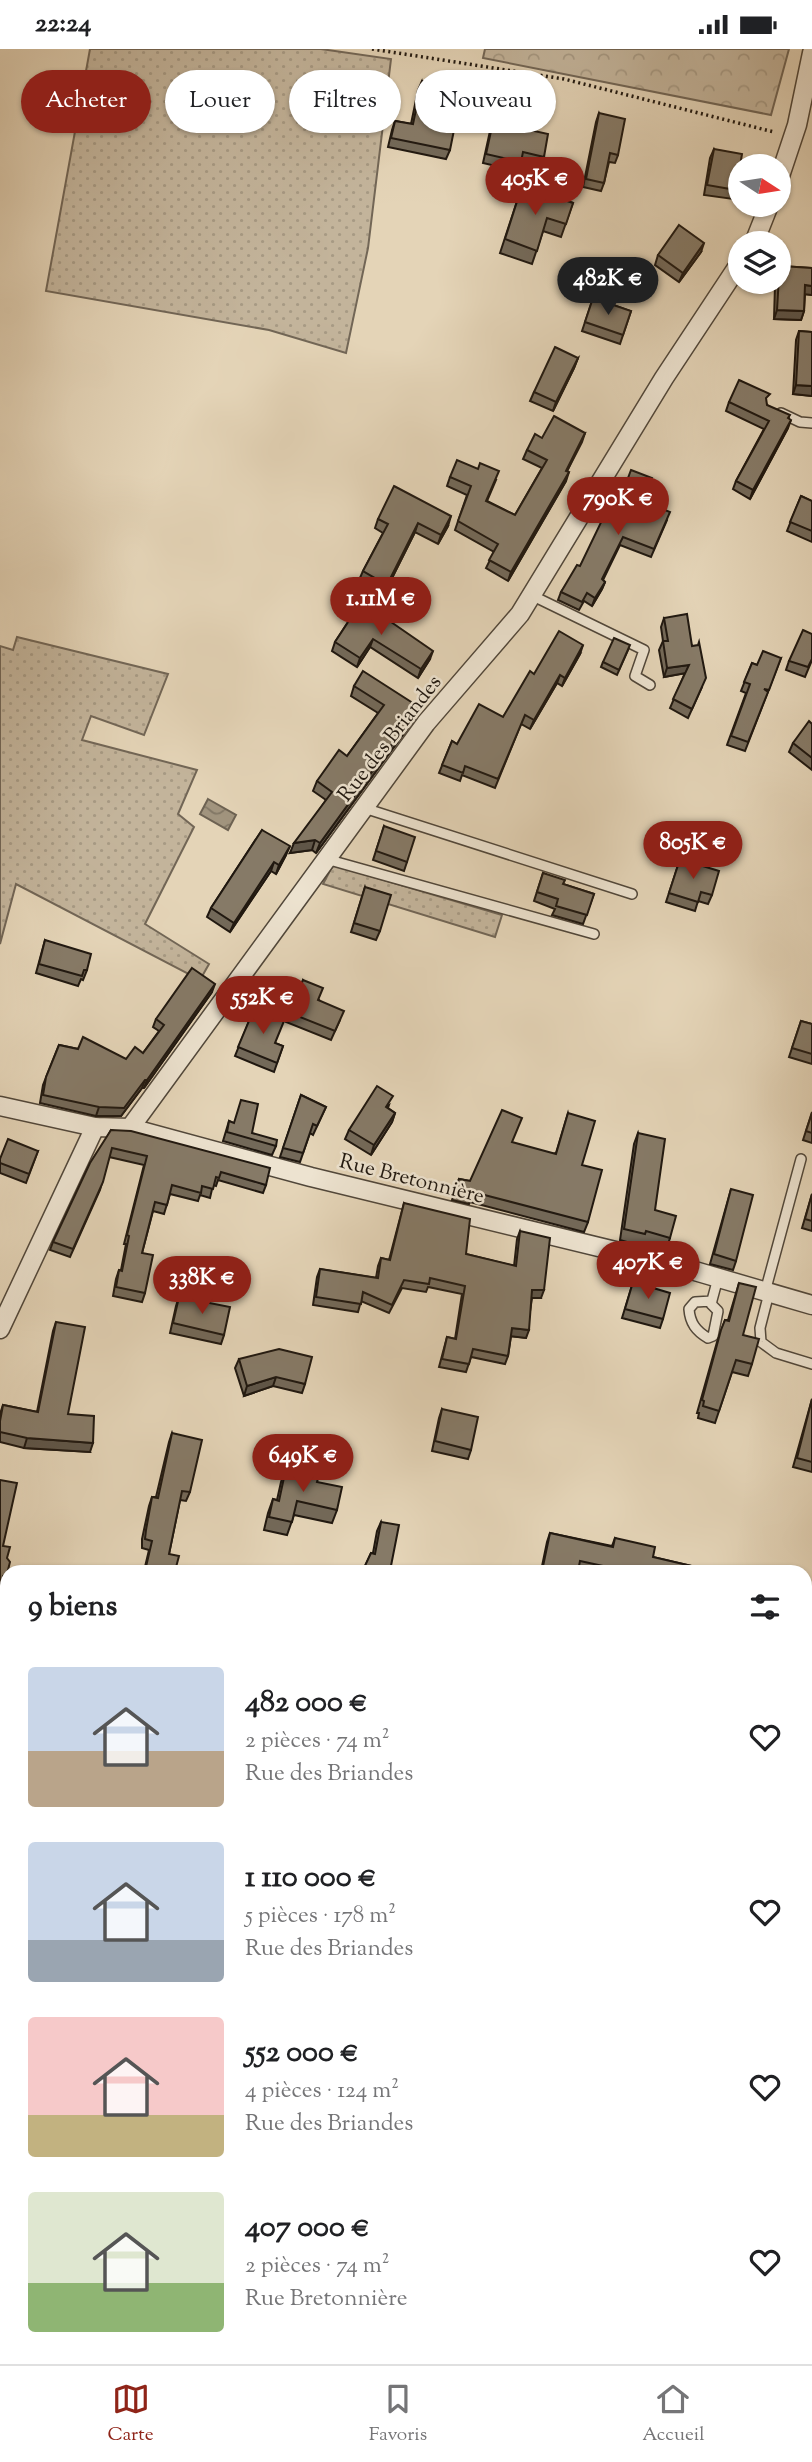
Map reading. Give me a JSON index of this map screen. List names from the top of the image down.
{
  "streets": {
    "street": ["Rue des Briandes", "Rue Bretonnière"]
  },
  "crossings": [
    ["Rue des Briandes", "Rue Bretonnière"]
  ],
  "north": "right",
  "page": {
    "status": "22:24",
    "chip": [
      "Acheter",
      "Louer",
      "Filtres",
      "Nouveau"
    ],
    "price": [
      "405K €",
      "482K €",
      "790K €",
      "1.11M €",
      "805K €",
      "552K €",
      "407K €",
      "338K €",
      "649K €"
    ],
    "heading": "9 biens",
    "list": [
      {
        "name": "482 000 €",
        "note": "2 pièces · 74 m² · Rue des Briandes"
      },
      {
        "name": "1 110 000 €",
        "note": "5 pièces · 178 m² · Rue des Briandes"
      },
      {
        "name": "552 000 €",
        "note": "4 pièces · 124 m² · Rue des Briandes"
      },
      {
        "name": "407 000 €",
        "note": "2 pièces · 74 m² · Rue Bretonnière"
      }
    ],
    "tabs": ["Carte", "Favoris", "Accueil"]
  }
}
